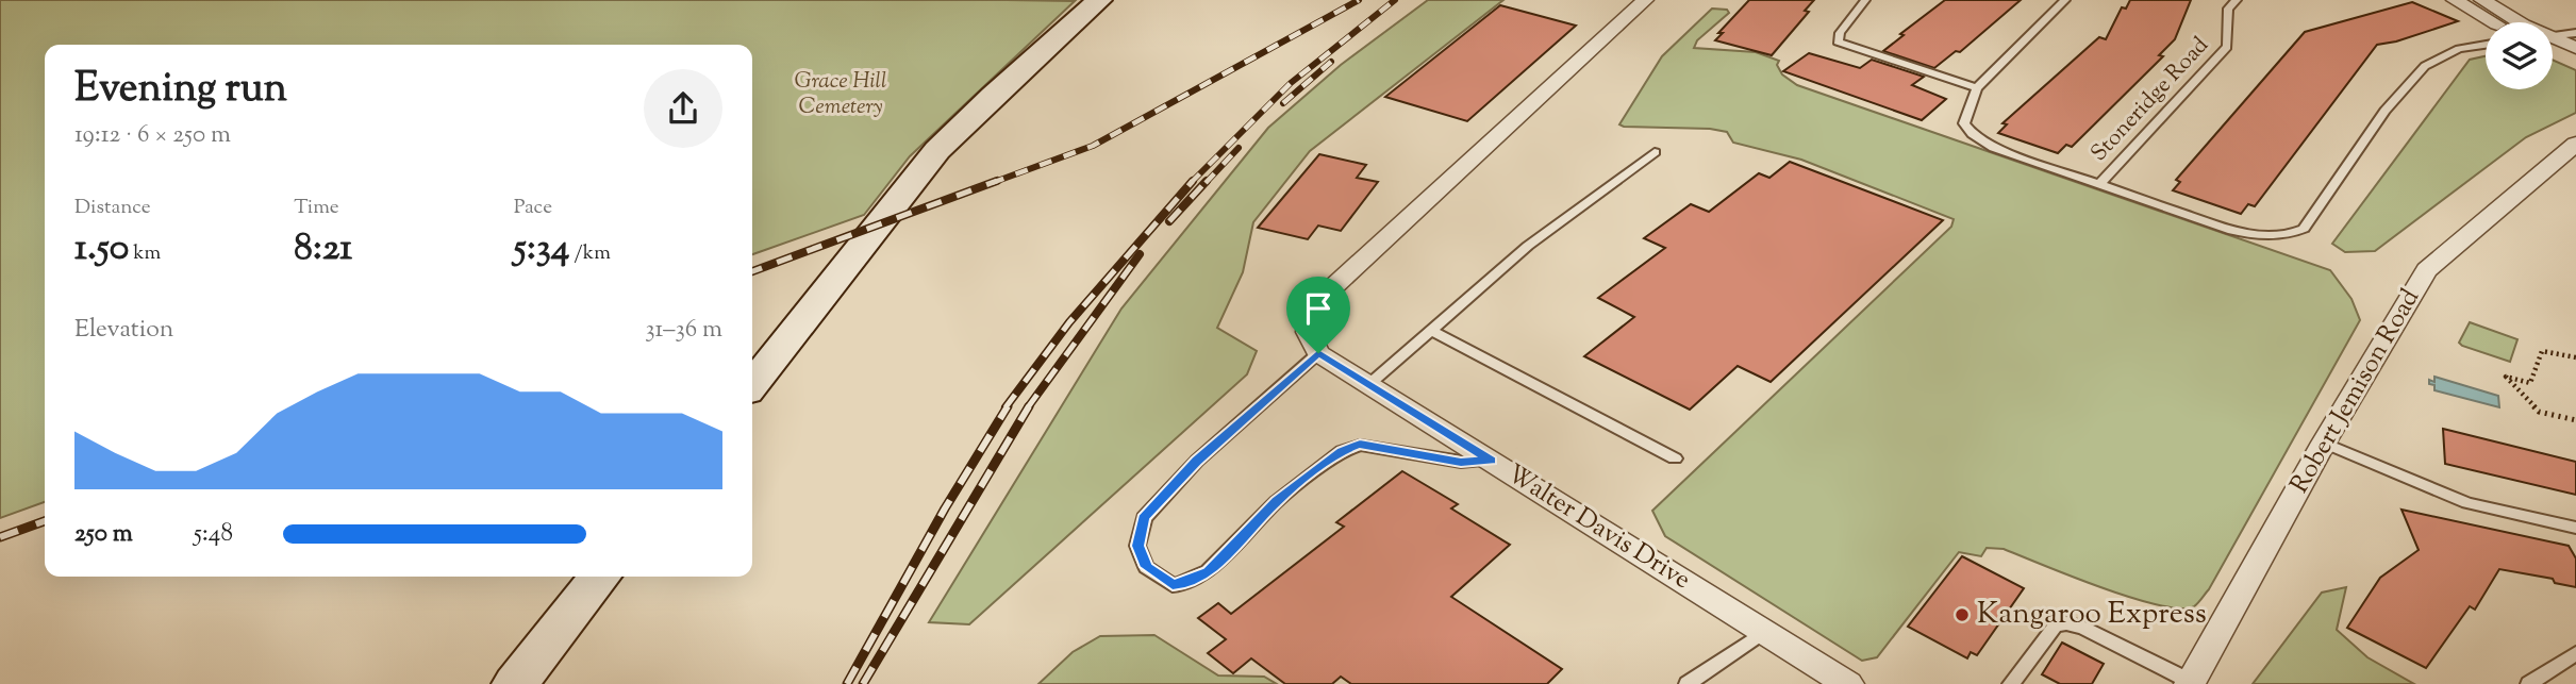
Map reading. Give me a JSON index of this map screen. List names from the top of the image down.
{
  "streets": {
    "street": ["Robert Jemison Road", "Walter Davis Drive"],
    "lane": ["Stoneridge Road"]
  },
  "parks": ["Grace Hill Cemetery"],
  "places": ["Kangaroo Express"],
  "page": {
    "heading": ["Evening run", "19:12 · 6 × 250 m"],
    "stats": [
      ["Distance", "1.50 km"],
      ["Time", "8:21"],
      ["Pace", "5:34 /km"]
    ],
    "chart": ["Elevation", "31–36 m"],
    "list": [
      {
        "name": "250 m",
        "note": "5:48"
      }
    ]
  }
}
